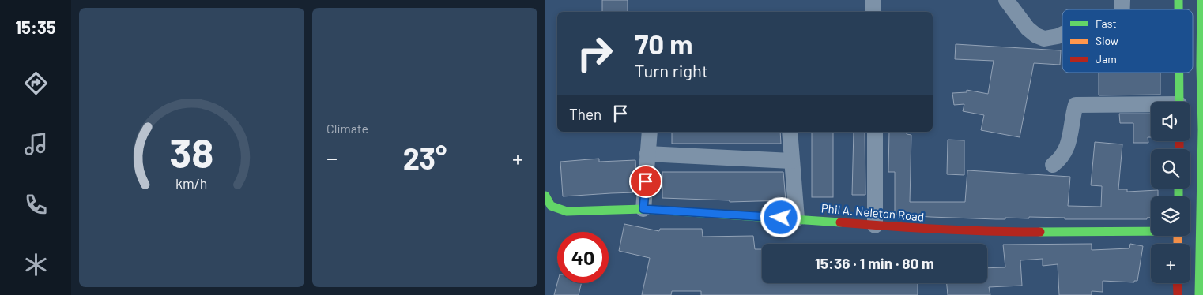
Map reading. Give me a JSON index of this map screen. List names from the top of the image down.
{
  "streets": {
    "street": ["Phil A. Neleton Road"]
  },
  "legend": ["Fast", "Slow", "Jam"],
  "page": {
    "tabs": "15:35",
    "tile": "Climate",
    "turn": ["70 m", "Turn right"],
    "then": "Then",
    "map_buttons": "+",
    "heat": ["−", "23°", "+"],
    "limit": "40",
    "trip": "15:36 · 1 min · 80 m",
    "gauge": ["38", "km/h"]
  }
}
